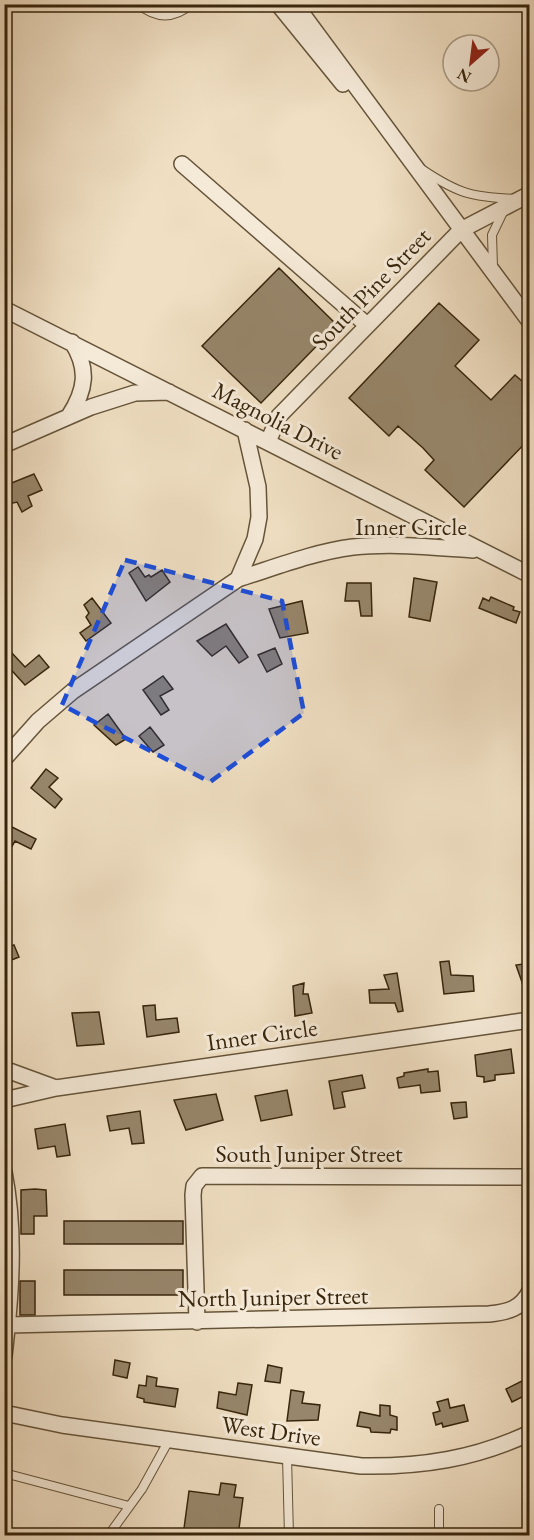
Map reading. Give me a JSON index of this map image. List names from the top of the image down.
{
  "streets": {
    "street": [
      "South Pine Street",
      "Magnolia Drive",
      "Inner Circle",
      "South Juniper Street",
      "North Juniper Street",
      "West Drive"
    ]
  },
  "crossings": [
    ["South Pine Street", "Magnolia Drive"],
    ["Magnolia Drive", "Inner Circle"],
    ["South Juniper Street", "North Juniper Street"]
  ],
  "north": "bottom left"
}
